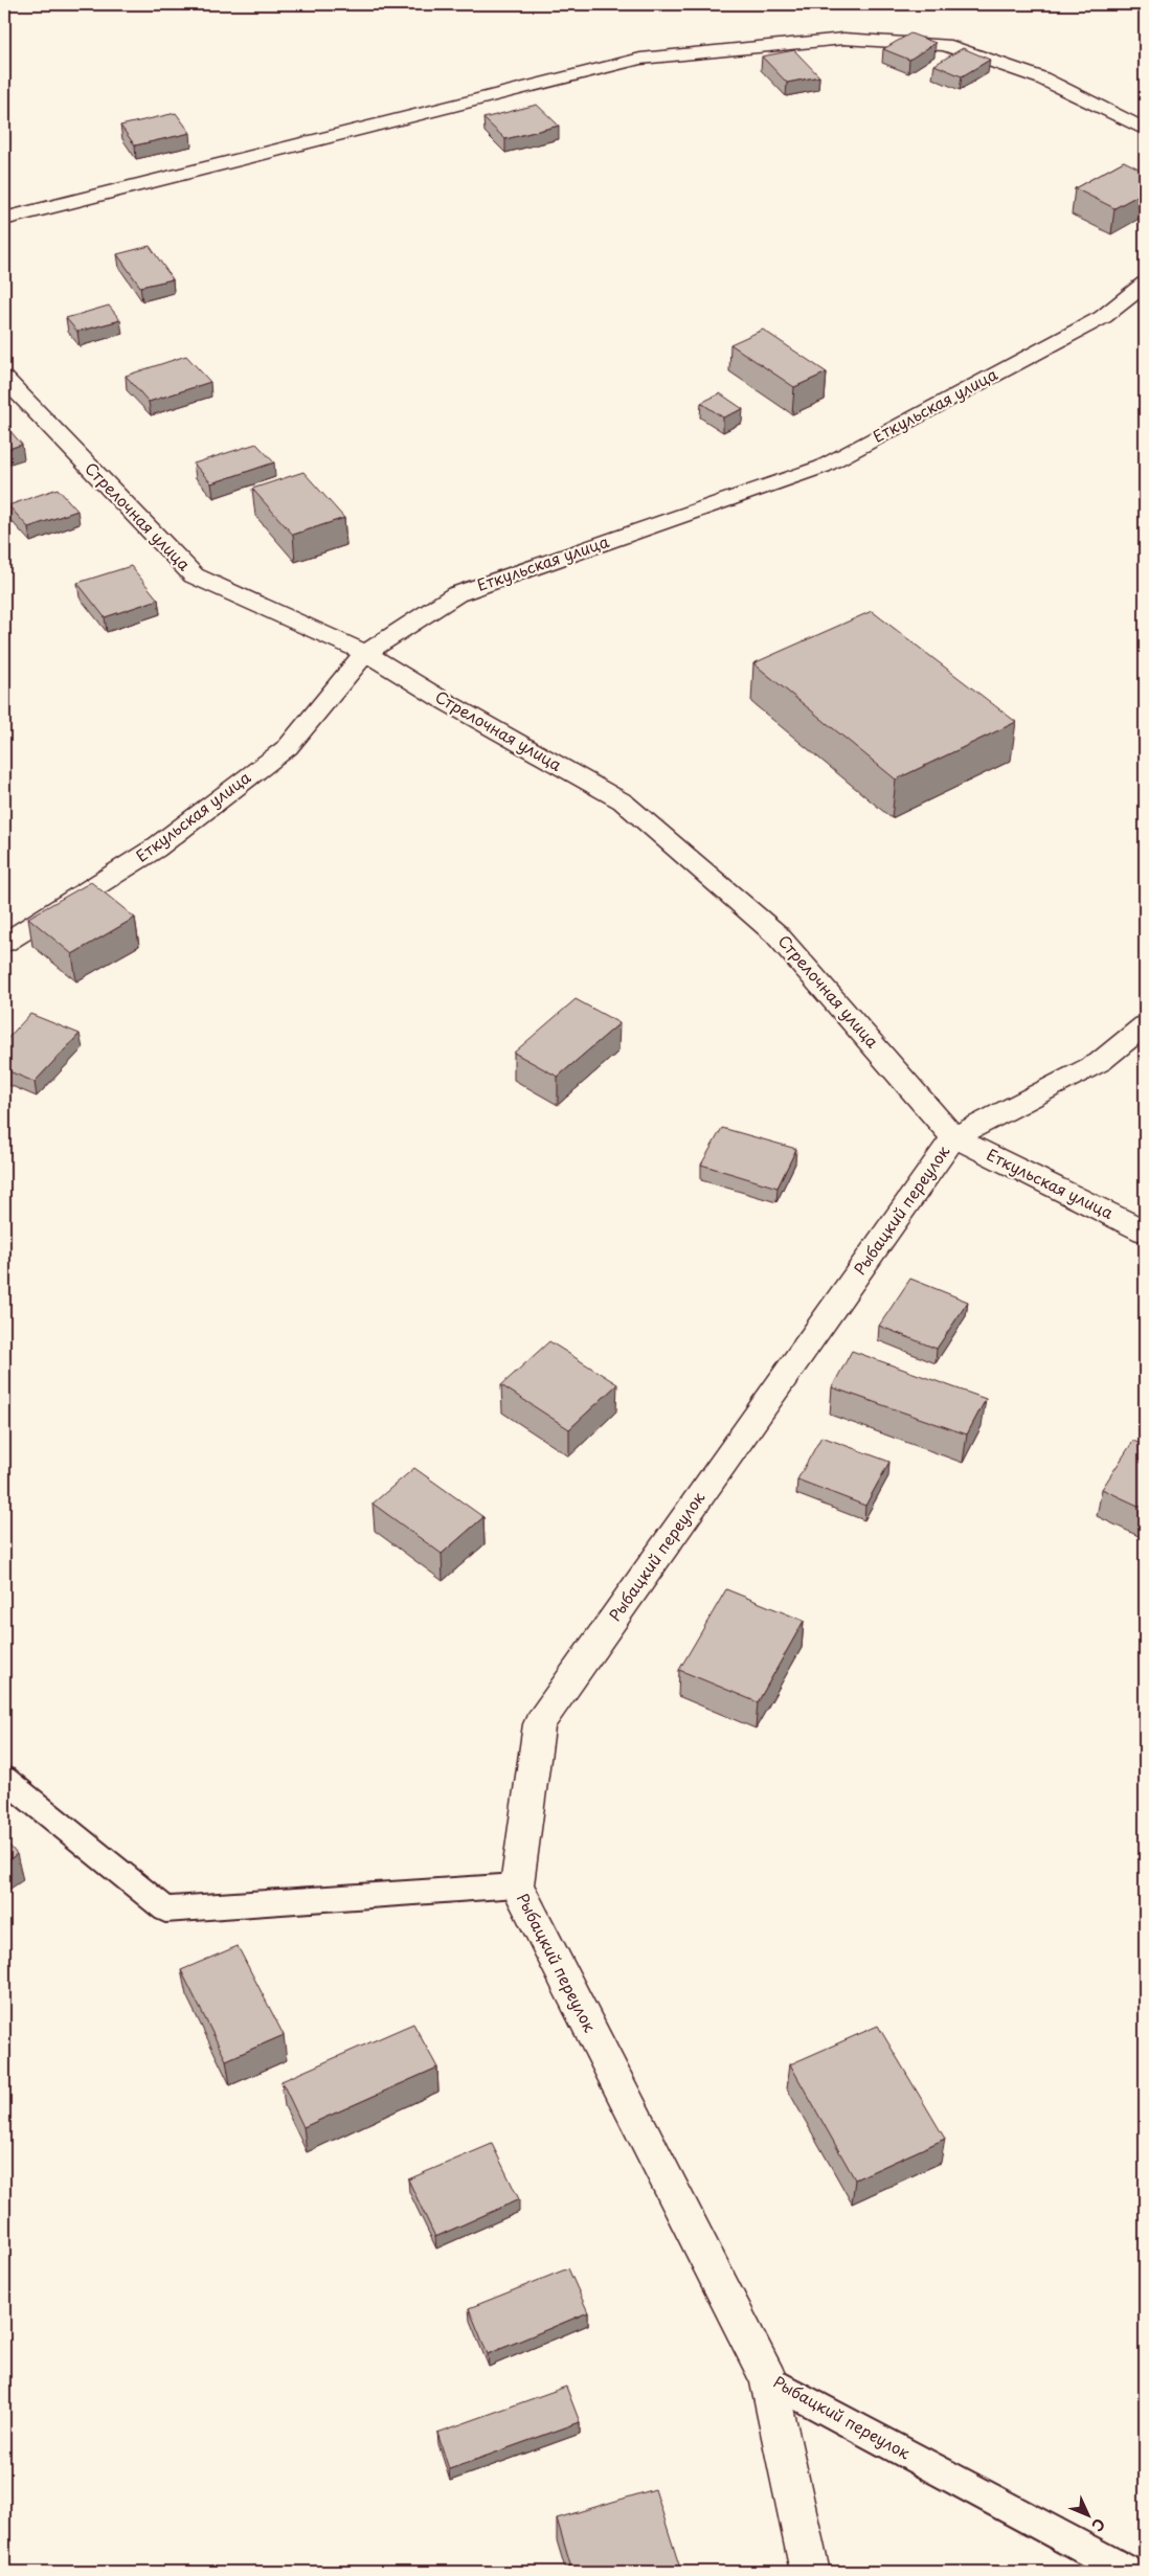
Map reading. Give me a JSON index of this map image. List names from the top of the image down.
{
  "streets": {
    "street": ["Еткульская улица", "Стрелочная улица", "Рыбацкий переулок"]
  },
  "crossings": [
    ["Еткульская улица", "Стрелочная улица"],
    ["Еткульская улица", "Рыбацкий переулок"],
    ["Стрелочная улица", "Рыбацкий переулок"]
  ],
  "north": "bottom right"
}
